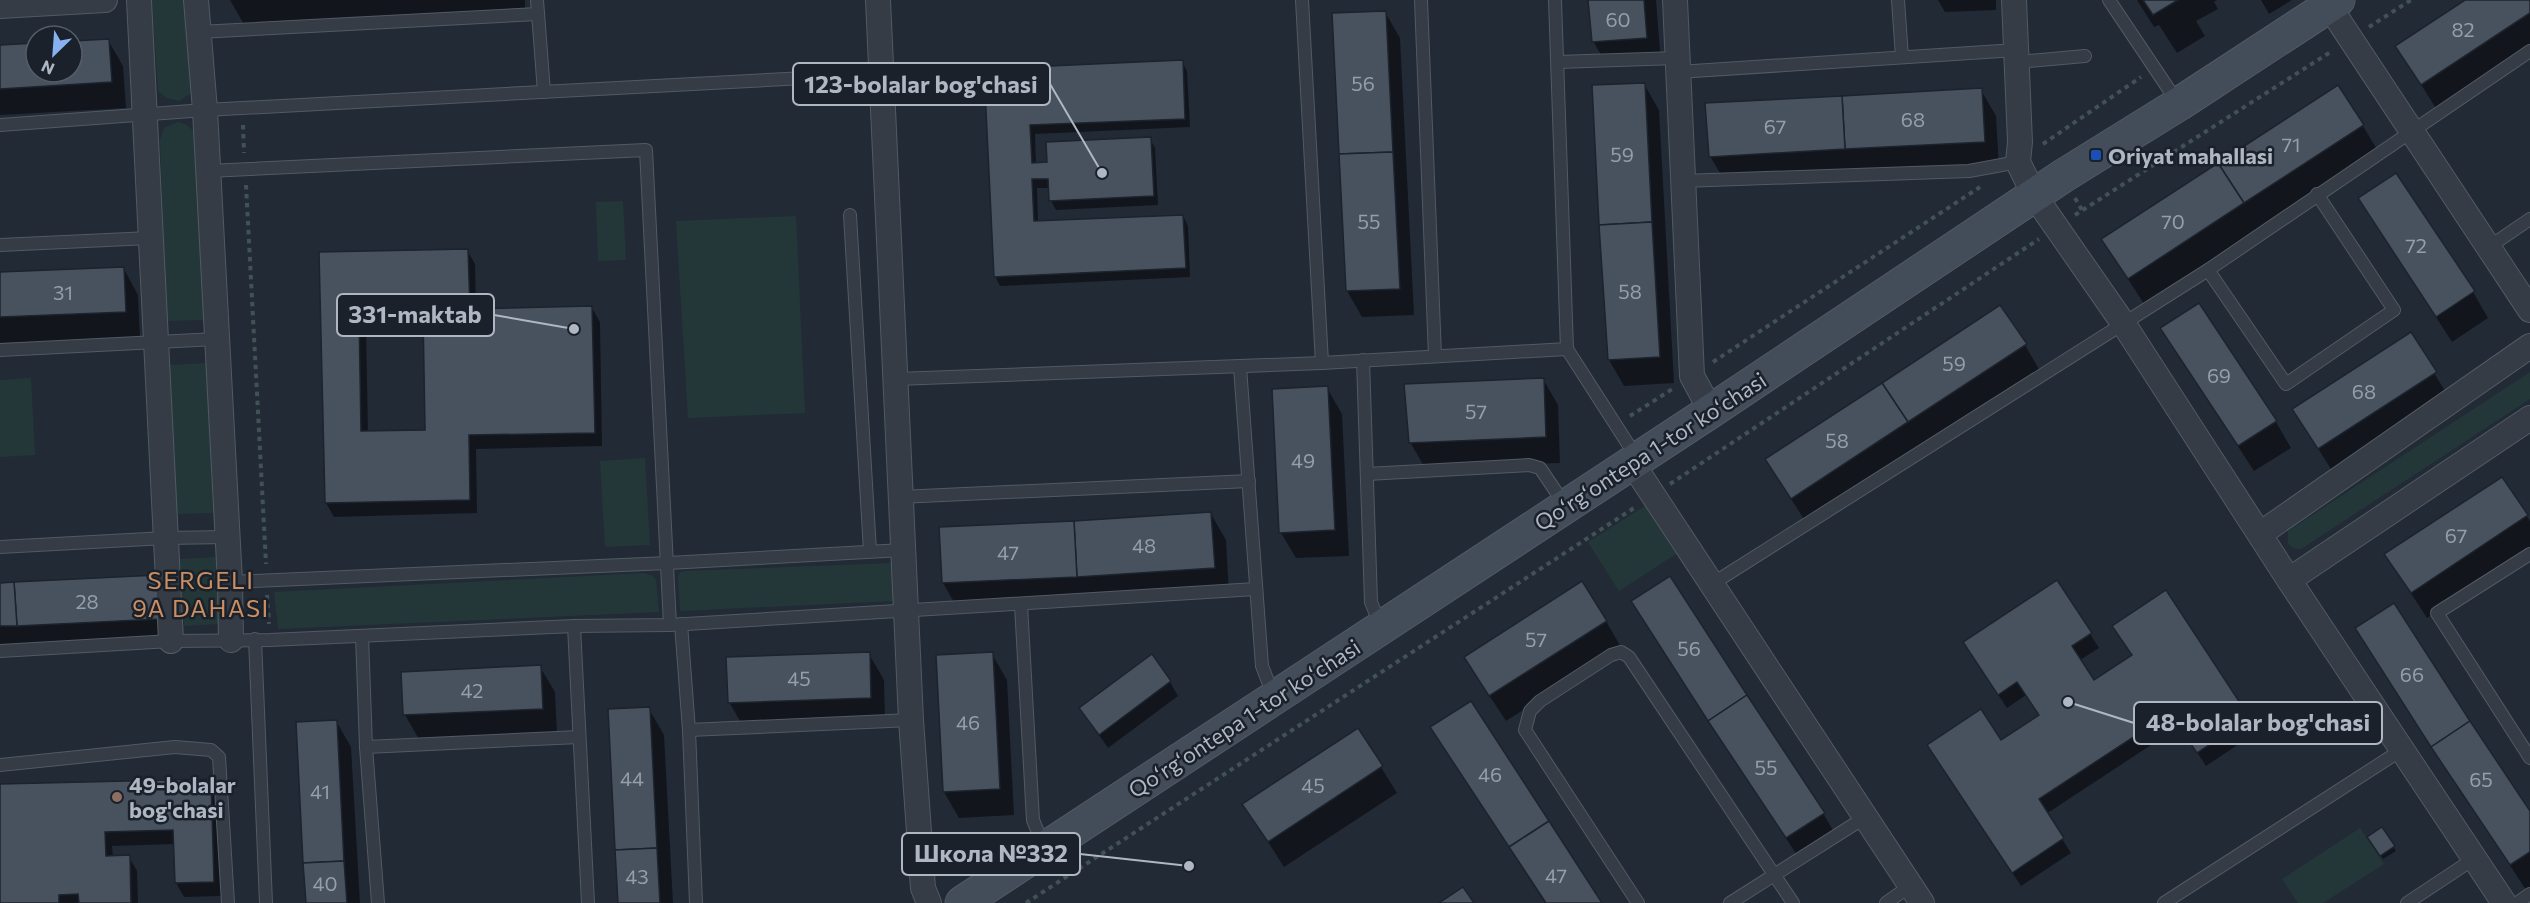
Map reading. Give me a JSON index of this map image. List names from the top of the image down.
{
  "streets": {
    "street": ["Qoʻrgʻontepa 1-tor koʻchasi"]
  },
  "districts": ["SERGELI 9A DAHASI"],
  "places": {
    "transit": ["Oriyat mahallasi"],
    "other": [
      "123-bolalar bog'chasi",
      "331-maktab",
      "48-bolalar bog'chasi",
      "49-bolalar bog'chasi",
      "Школа №332"
    ]
  },
  "house_numbers": [
    "60",
    "82",
    "56",
    "68",
    "67",
    "71",
    "59",
    "55",
    "70",
    "72",
    "58",
    "31",
    "59",
    "69",
    "68",
    "57",
    "58",
    "49",
    "67",
    "48",
    "47",
    "28",
    "57",
    "56",
    "66",
    "45",
    "42",
    "46",
    "55",
    "46",
    "44",
    "65",
    "45",
    "41",
    "47",
    "43",
    "40"
  ],
  "north": "bottom left"
}
